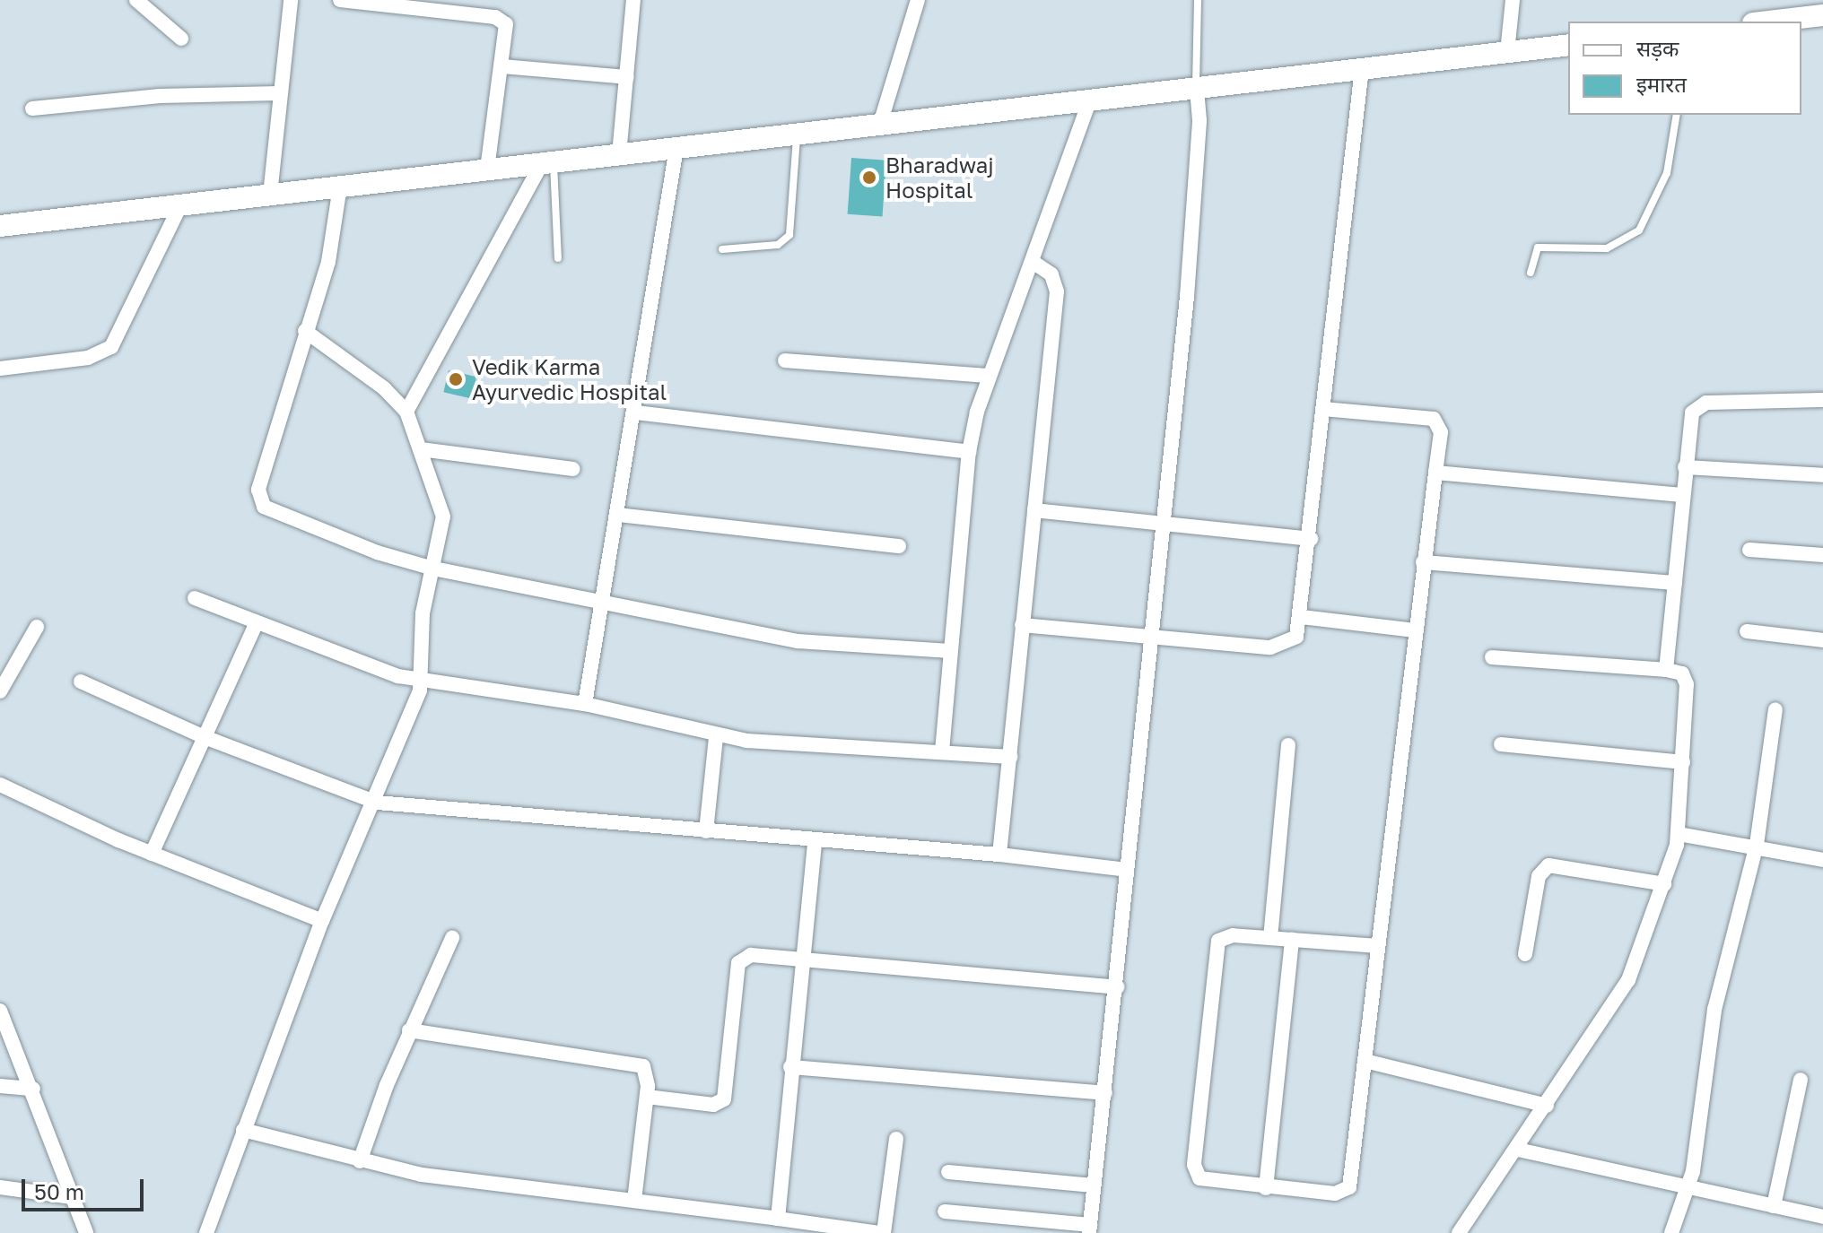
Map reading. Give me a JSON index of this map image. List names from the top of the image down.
{
  "places": ["Bharadwaj Hospital", "Vedik Karma Ayurvedic Hospital"],
  "legend": ["सड़क", "इमारत"],
  "scale_bar": "50 m"
}
